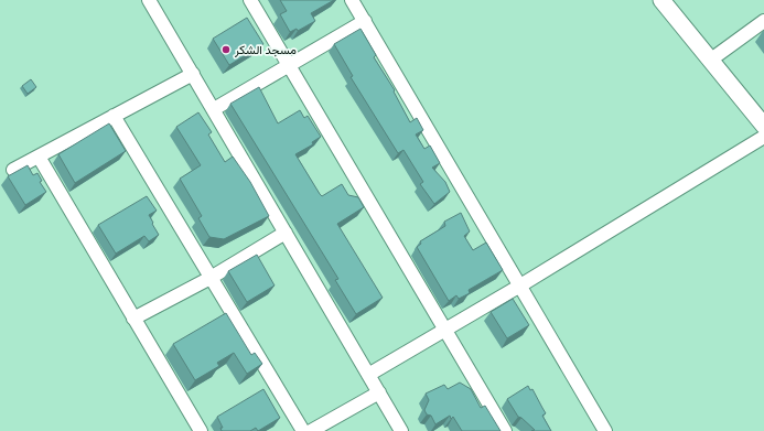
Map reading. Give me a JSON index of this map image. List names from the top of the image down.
{
  "places": ["مسجد الشكر"]
}
